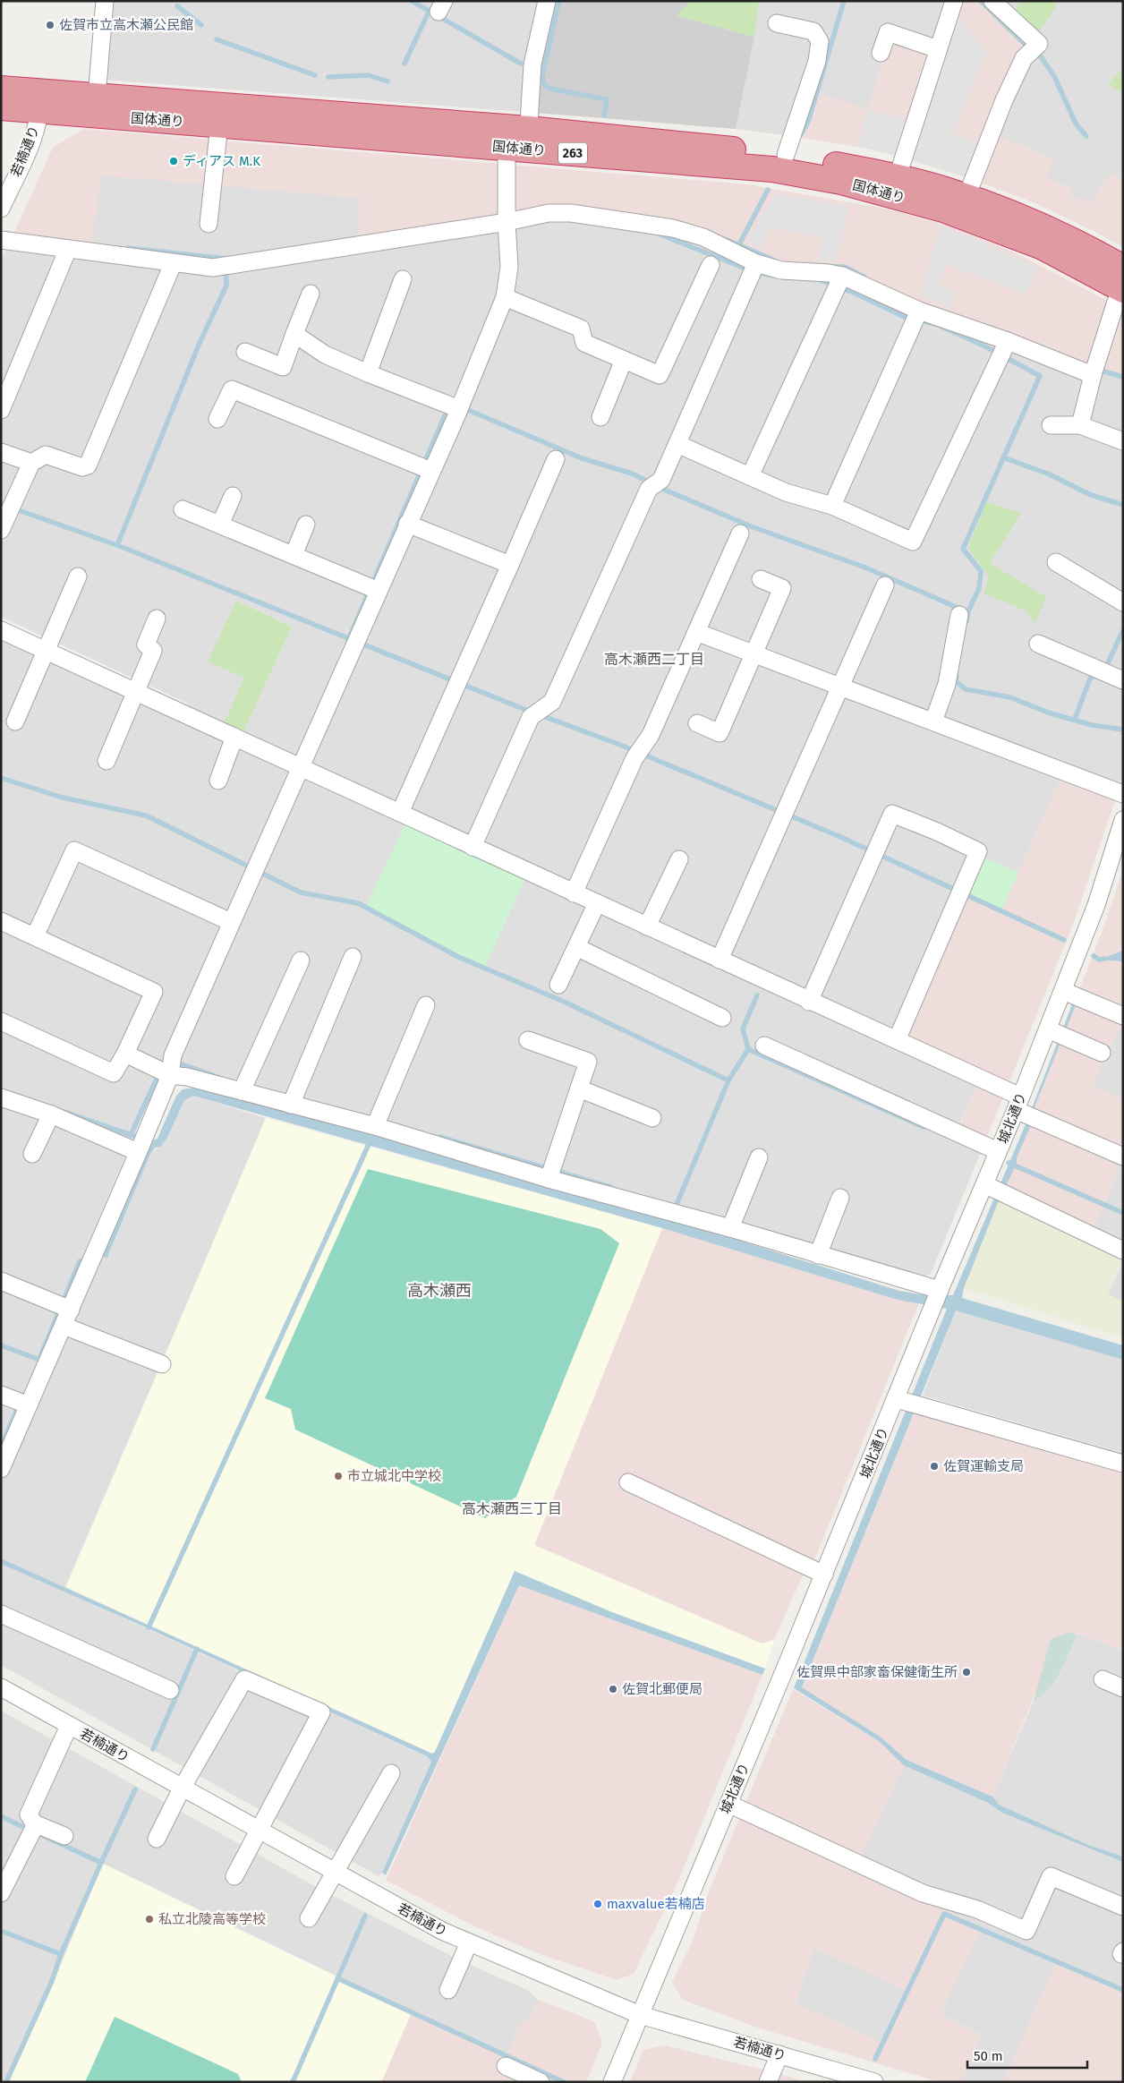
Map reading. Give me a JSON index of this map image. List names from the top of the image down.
{
  "streets": {
    "highway": ["国体通り", "263"],
    "street": ["若楠通り", "城北通り"]
  },
  "crossings": [
    ["国体通り", "若楠通り"],
    ["若楠通り", "城北通り"]
  ],
  "districts": ["高木瀬西二丁目", "高木瀬西", "高木瀬西三丁目"],
  "places": [
    "佐賀市立高木瀬公民館",
    "ディアス M.K",
    "佐賀運輸支局",
    "市立城北中学校",
    "佐賀県中部家畜保健衛生所",
    "佐賀北郵便局",
    "maxvalue若楠店",
    "私立北陵高等学校"
  ],
  "scale_bar": "50 m"
}
